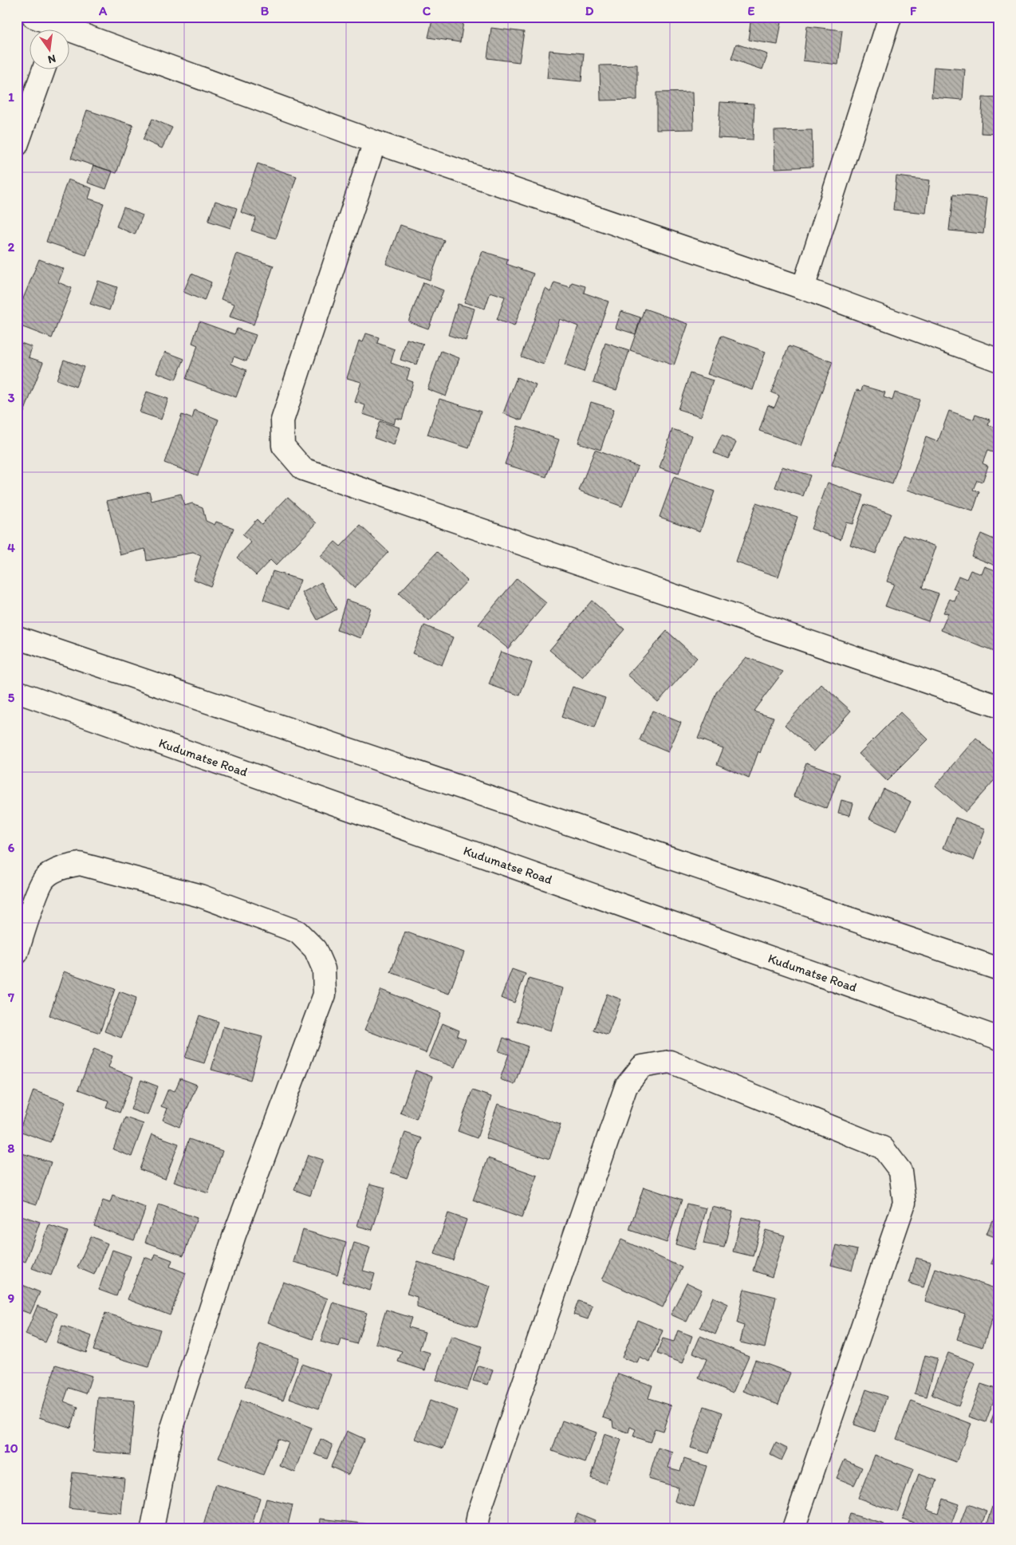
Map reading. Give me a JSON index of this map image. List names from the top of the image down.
{
  "streets": {
    "street": ["Kudumatse Road"]
  },
  "north": "bottom",
  "grid": {
    "columns": [
      "A",
      "B",
      "C",
      "D",
      "E",
      "F"
    ],
    "rows": [
      "1",
      "2",
      "3",
      "4",
      "5",
      "6",
      "7",
      "8",
      "9",
      "10"
    ]
  }
}
